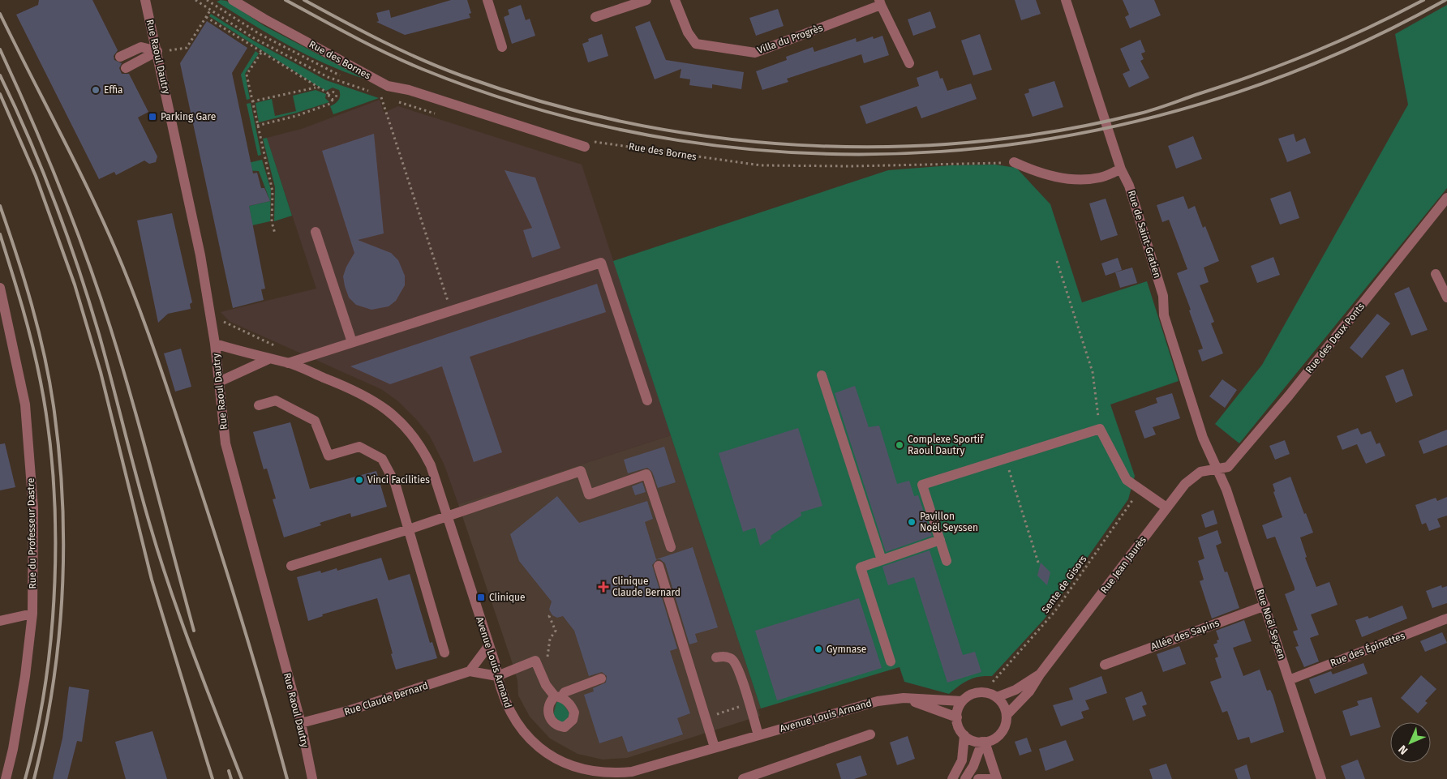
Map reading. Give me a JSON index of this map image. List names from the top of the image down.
{
  "streets": {
    "street": [
      "Villa du Progrès",
      "Rue Raoul Dautry",
      "Rue des Bornes",
      "Rue de Saint-Gratien",
      "Rue des Deux Ponts",
      "Rue du Professeur Dastre",
      "Rue Jean Jaurès",
      "Rue Noël Seysen",
      "Allée des Sapins",
      "Rue des Épinettes",
      "Avenue Louis Armand",
      "Rue Claude Bernard"
    ],
    "path": ["Sente de Gisors"]
  },
  "crossings": [
    ["Rue Raoul Dautry", "Avenue Louis Armand"],
    ["Rue Raoul Dautry", "Rue Claude Bernard"],
    ["Rue de Saint-Gratien", "Rue des Deux Ponts"],
    ["Rue de Saint-Gratien", "Rue Jean Jaurès"],
    ["Rue de Saint-Gratien", "Rue Noël Seysen"],
    ["Rue des Deux Ponts", "Rue Jean Jaurès"],
    ["Rue des Deux Ponts", "Rue Noël Seysen"],
    ["Rue Jean Jaurès", "Rue Noël Seysen"],
    ["Rue Jean Jaurès", "Avenue Louis Armand"],
    ["Rue Noël Seysen", "Allée des Sapins"],
    ["Rue Noël Seysen", "Rue des Épinettes"],
    ["Avenue Louis Armand", "Rue Claude Bernard"]
  ],
  "places": {
    "other": [
      "Effia",
      "Complexe Sportif Raoul Dautry",
      "Vinci Facilities",
      "Pavillon Noël Seyssen",
      "Gymnase"
    ],
    "transit": ["Parking Gare", "Clinique"],
    "health": ["Clinique Claude Bernard"]
  },
  "north": "bottom left"
}
